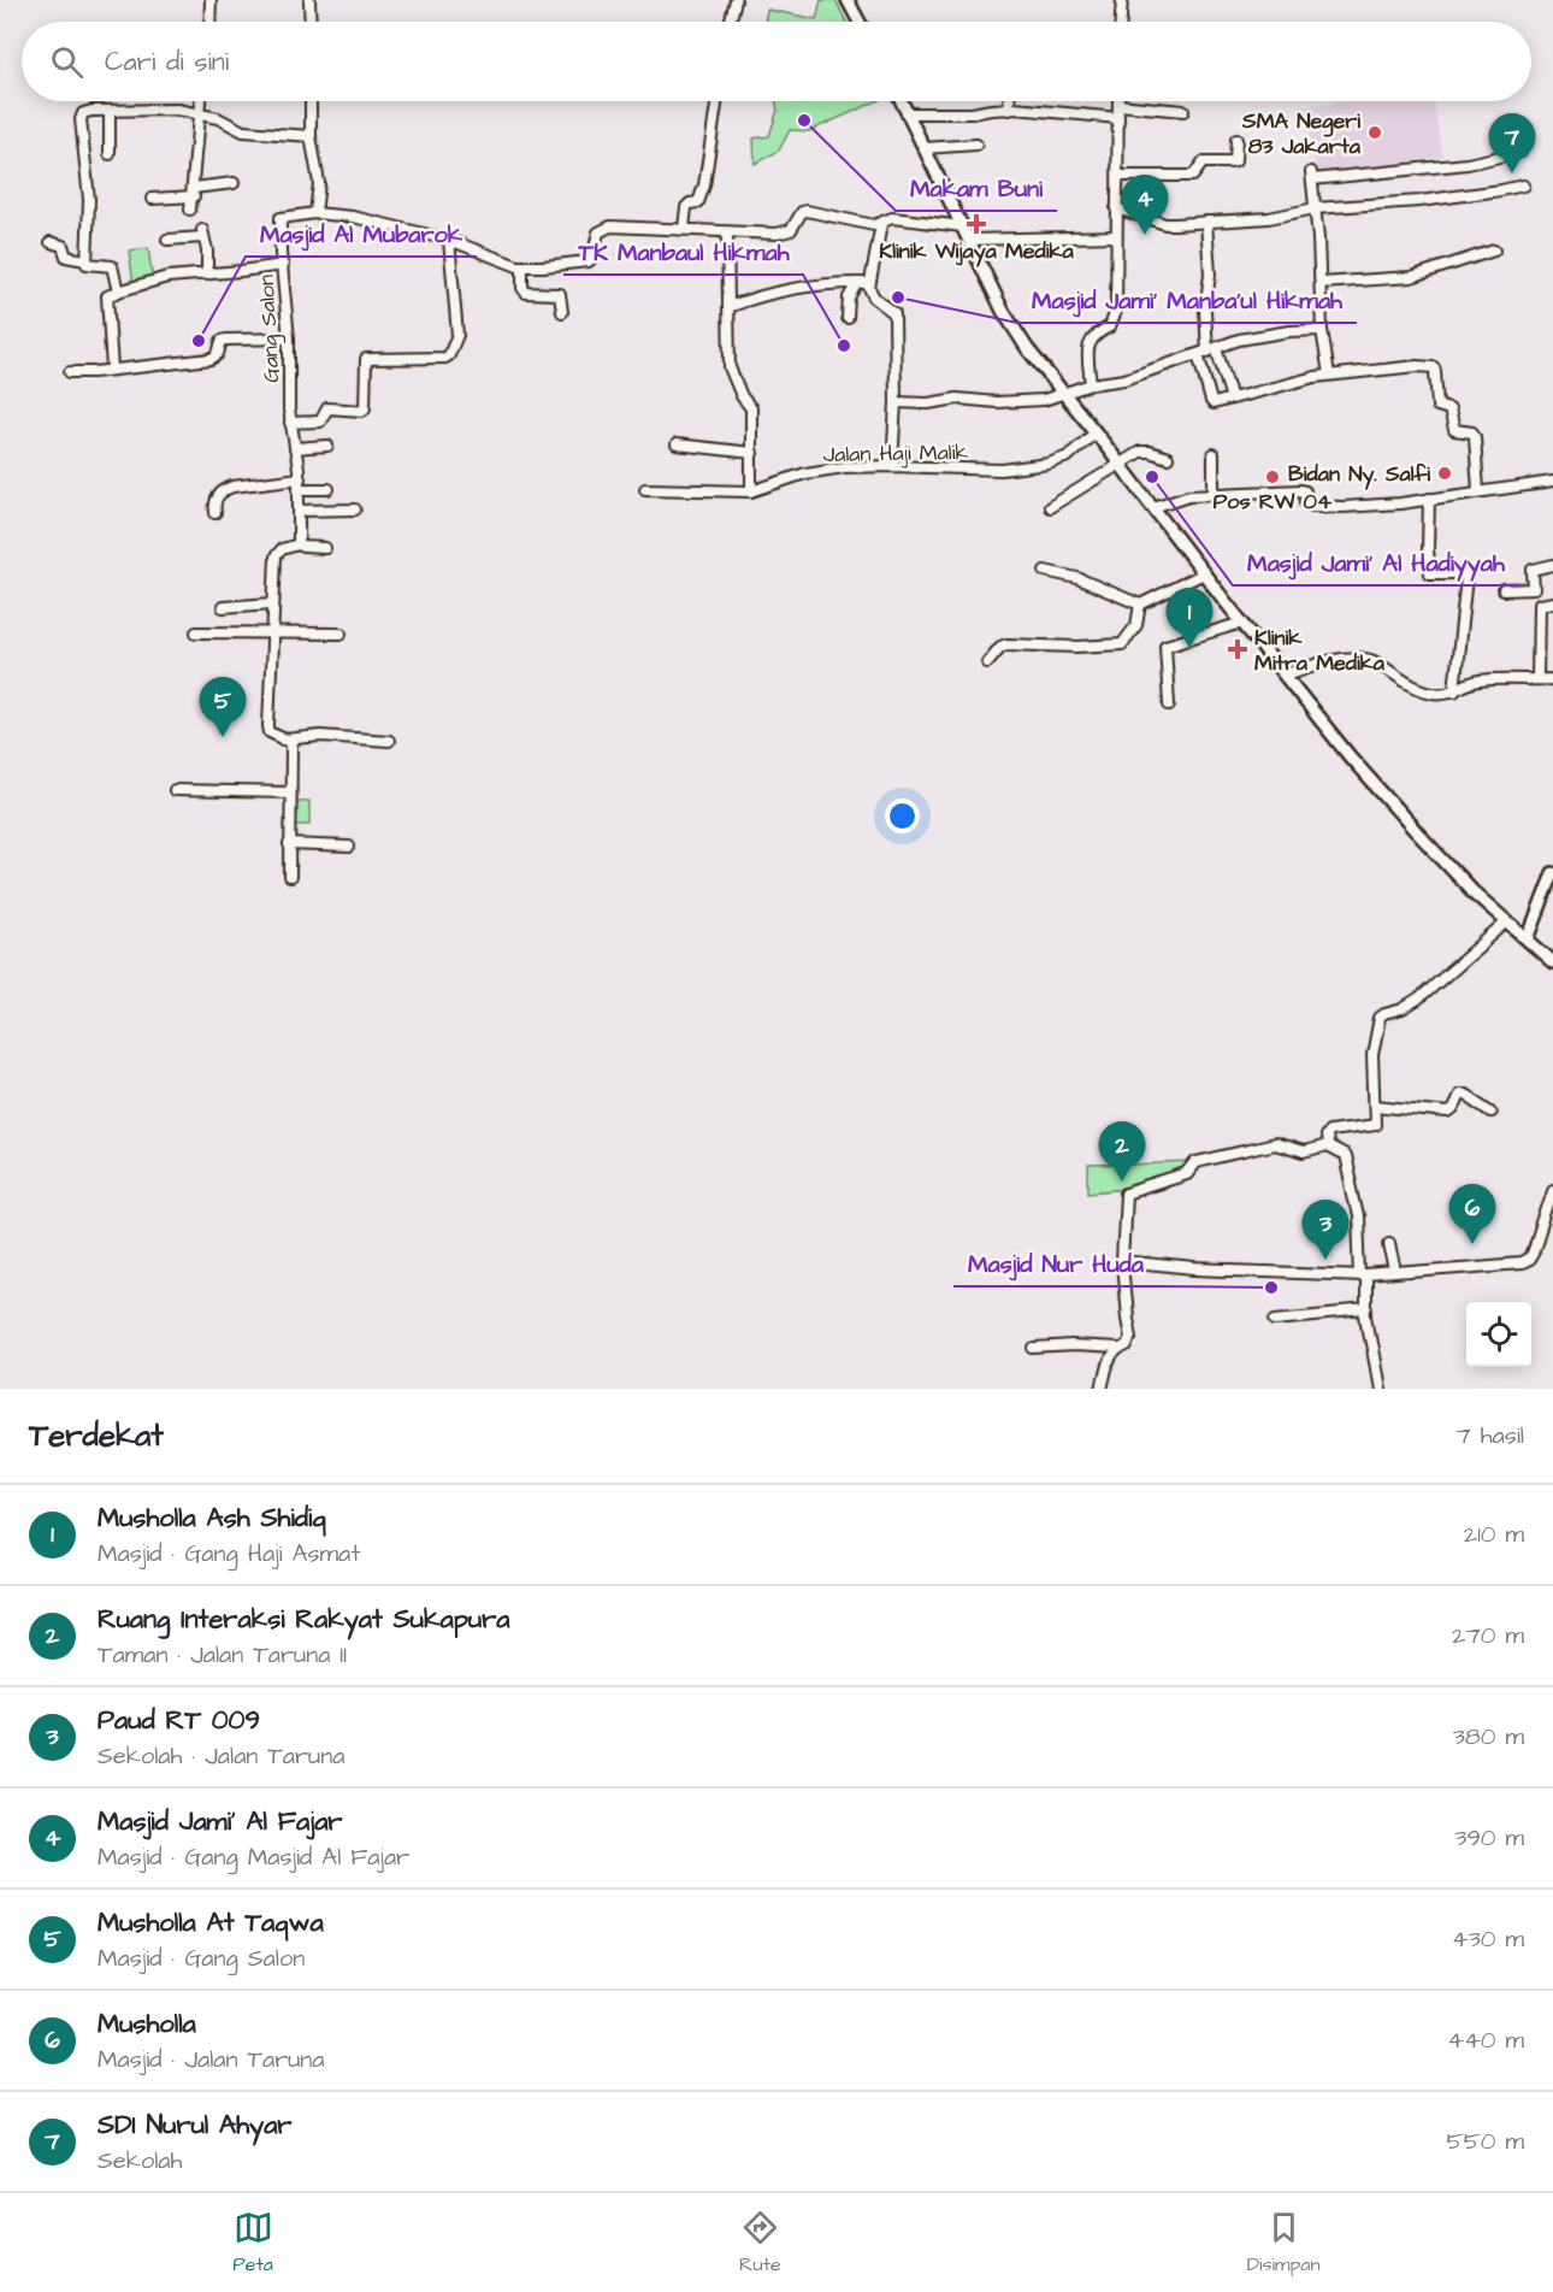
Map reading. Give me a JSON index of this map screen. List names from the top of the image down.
{
  "streets": {
    "street": ["Gang Salon", "Jalan Haji Malik"]
  },
  "places": {
    "other": [
      "Makam Buni",
      "SMA Negeri 83 Jakarta",
      "Masjid Jami' Manba'ul Hikmah",
      "Masjid Al Mubarok",
      "TK Manbaul Hikmah",
      "Bidan Ny. Salfi",
      "Masjid Jami' Al Hadiyyah",
      "Pos RW 04",
      "Masjid Nur Huda"
    ],
    "health": ["Klinik Wijaya Medika", "Klinik Mitra Medika"]
  },
  "page": {
    "search": "Cari di sini",
    "pins": [
      "7",
      "4",
      "1",
      "5",
      "2",
      "6",
      "3"
    ],
    "heading": ["Terdekat", "7 hasil"],
    "list": [
      {
        "mark": "1",
        "name": "Musholla Ash Shidiq",
        "note": "Masjid · Gang Haji Asmat",
        "value": "210 m"
      },
      {
        "mark": "2",
        "name": "Ruang Interaksi Rakyat Sukapura",
        "note": "Taman · Jalan Taruna II",
        "value": "270 m"
      },
      {
        "mark": "3",
        "name": "Paud RT 009",
        "note": "Sekolah · Jalan Taruna",
        "value": "380 m"
      },
      {
        "mark": "4",
        "name": "Masjid Jami' Al Fajar",
        "note": "Masjid · Gang Masjid Al Fajar",
        "value": "390 m"
      },
      {
        "mark": "5",
        "name": "Musholla At Taqwa",
        "note": "Masjid · Gang Salon",
        "value": "430 m"
      },
      {
        "mark": "6",
        "name": "Musholla",
        "note": "Masjid · Jalan Taruna",
        "value": "440 m"
      },
      {
        "mark": "7",
        "name": "SDI Nurul Ahyar",
        "note": "Sekolah",
        "value": "550 m"
      }
    ],
    "nav": ["Peta", "Rute", "Disimpan"]
  }
}
